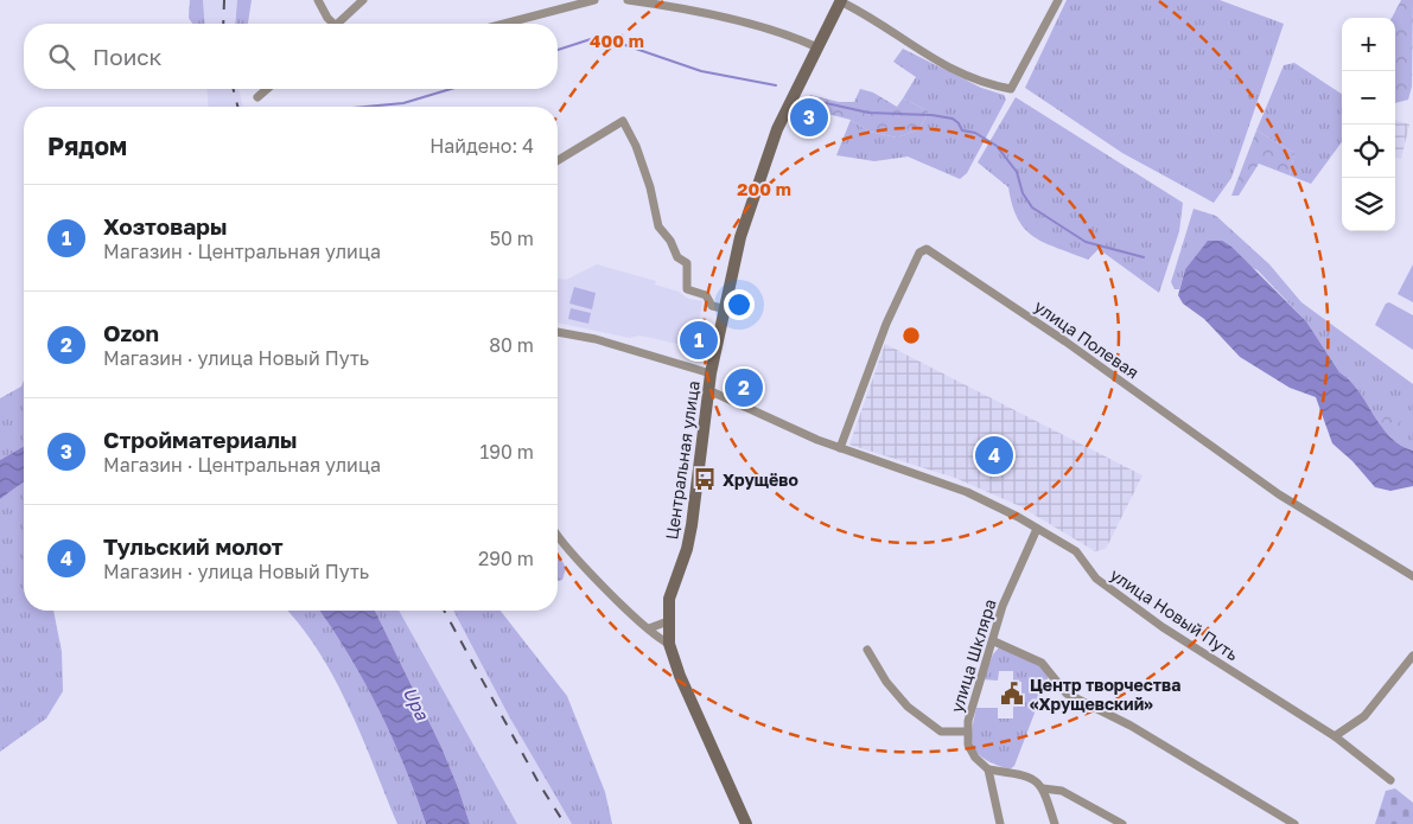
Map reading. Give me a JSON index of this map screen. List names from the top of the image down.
{
  "streets": {
    "main road": ["Центральная улица"],
    "street": ["улица Полевая", "улица Новый Путь", "улица Шкляра"]
  },
  "crossings": [
    ["улица Полевая", "улица Новый Путь"],
    ["Центральная улица", "улица Новый Путь"],
    ["улица Новый Путь", "улица Шкляра"]
  ],
  "water": ["Upa"],
  "places": {
    "bus stop": ["Хрущёво"],
    "public building": ["Центр творчества «Хрущевский»"]
  },
  "page": {
    "map_buttons": ["+", "−"],
    "search": "Поиск",
    "pins": [
      "3",
      "1",
      "2",
      "4"
    ],
    "heading": ["Рядом", "Найдено: 4"],
    "list": [
      {
        "mark": "1",
        "name": "Хозтовары",
        "note": "Магазин · Центральная улица",
        "value": "50 m"
      },
      {
        "mark": "2",
        "name": "Ozon",
        "note": "Магазин · улица Новый Путь",
        "value": "80 m"
      },
      {
        "mark": "3",
        "name": "Стройматериалы",
        "note": "Магазин · Центральная улица",
        "value": "190 m"
      },
      {
        "mark": "4",
        "name": "Тульский молот",
        "note": "Магазин · улица Новый Путь",
        "value": "290 m"
      }
    ]
  },
  "rings": ["400 m", "200 m"]
}
